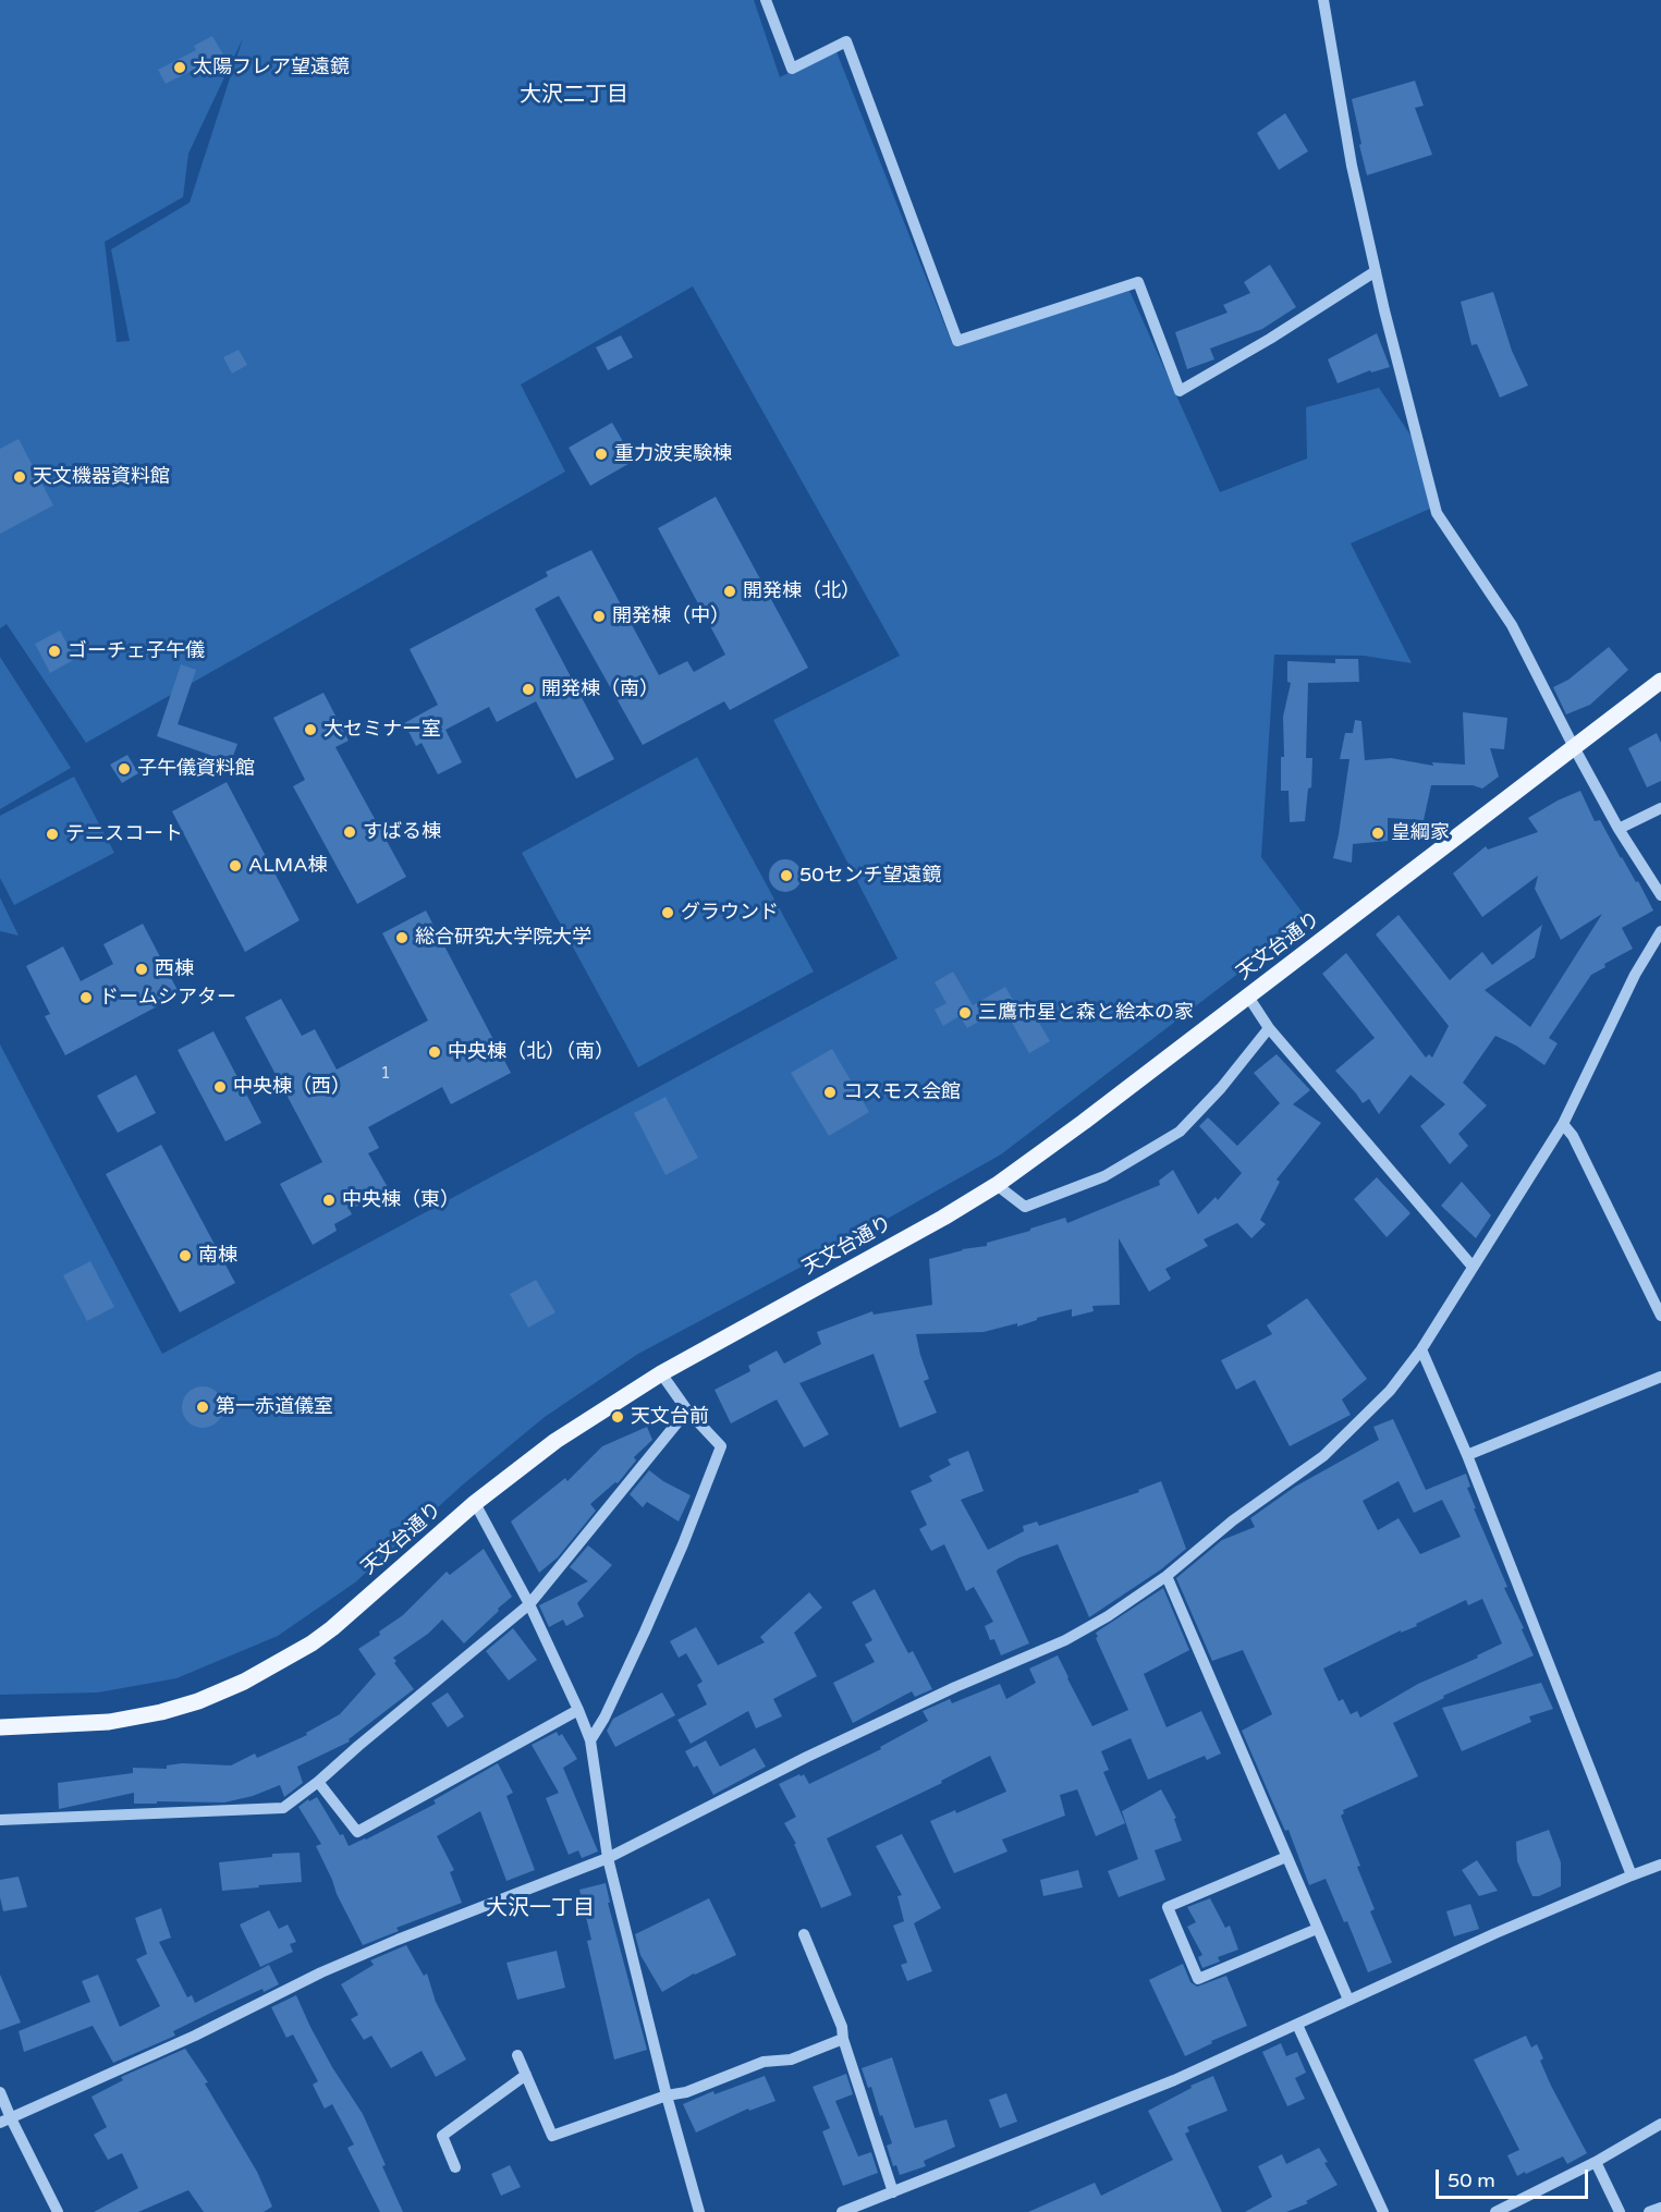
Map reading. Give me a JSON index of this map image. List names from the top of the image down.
{
  "streets": {
    "main road": ["天文台通り"]
  },
  "districts": ["大沢二丁目", "大沢一丁目"],
  "places": [
    "太陽フレア望遠鏡",
    "重力波実験棟",
    "天文機器資料館",
    "開発棟（北）",
    "開発棟（中）",
    "ゴーチェ子午儀",
    "開発棟（南）",
    "大セミナー室",
    "子午儀資料館",
    "すばる棟",
    "皇綱家",
    "テニスコート",
    "ALMA棟",
    "50センチ望遠鏡",
    "グラウンド",
    "総合研究大学院大学",
    "西棟",
    "ドームシアター",
    "三鷹市星と森と絵本の家",
    "中央棟（北）（南）",
    "中央棟（西）",
    "コスモス会館",
    "中央棟（東）",
    "南棟",
    "第一赤道儀室",
    "天文台前"
  ],
  "house_numbers": ["1"],
  "scale_bar": "50 m"
}
